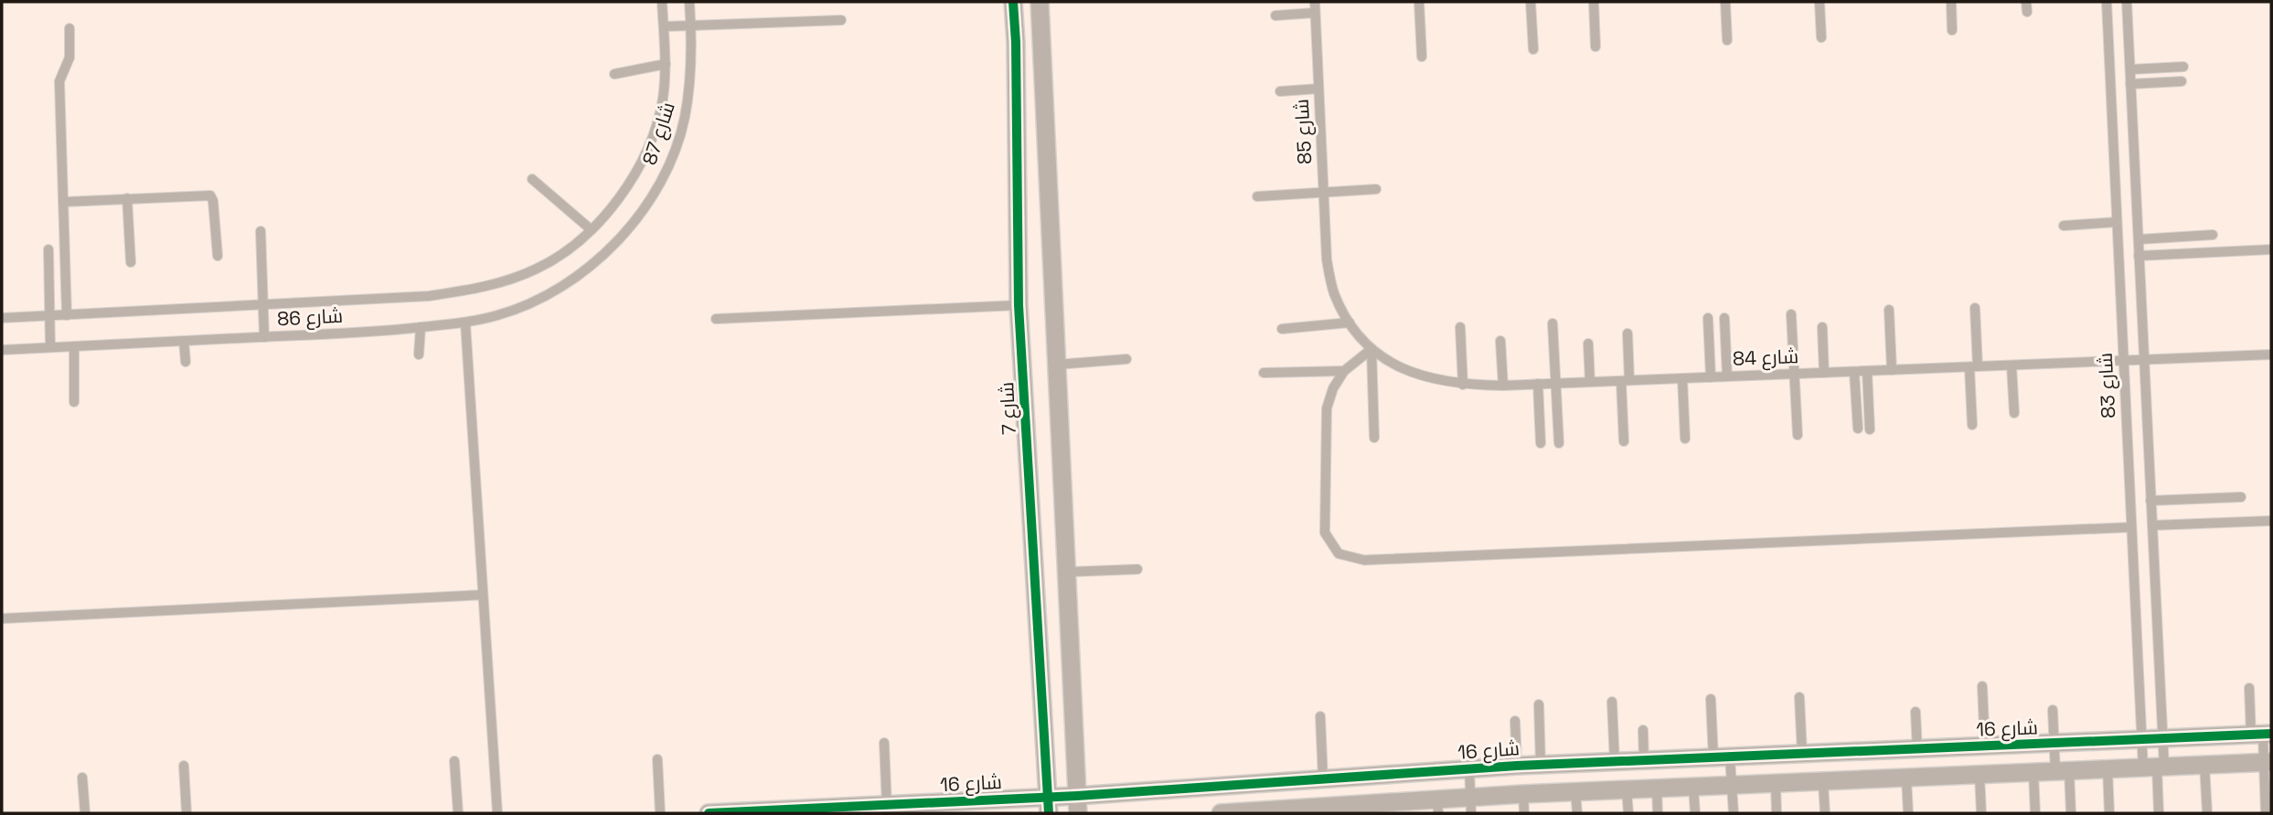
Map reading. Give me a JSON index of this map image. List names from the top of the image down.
{
  "streets": {
    "street": ["شارع 7", "شارع 16"],
    "lane": [
      "شارع 85",
      "شارع 87",
      "شارع 86",
      "شارع 84",
      "شارع 83"
    ]
  },
  "crossings": [
    ["شارع 85", "شارع 84"],
    ["شارع 87", "شارع 86"],
    ["شارع 84", "شارع 83"],
    ["شارع 83", "شارع 16"],
    ["شارع 7", "شارع 16"]
  ]
}
